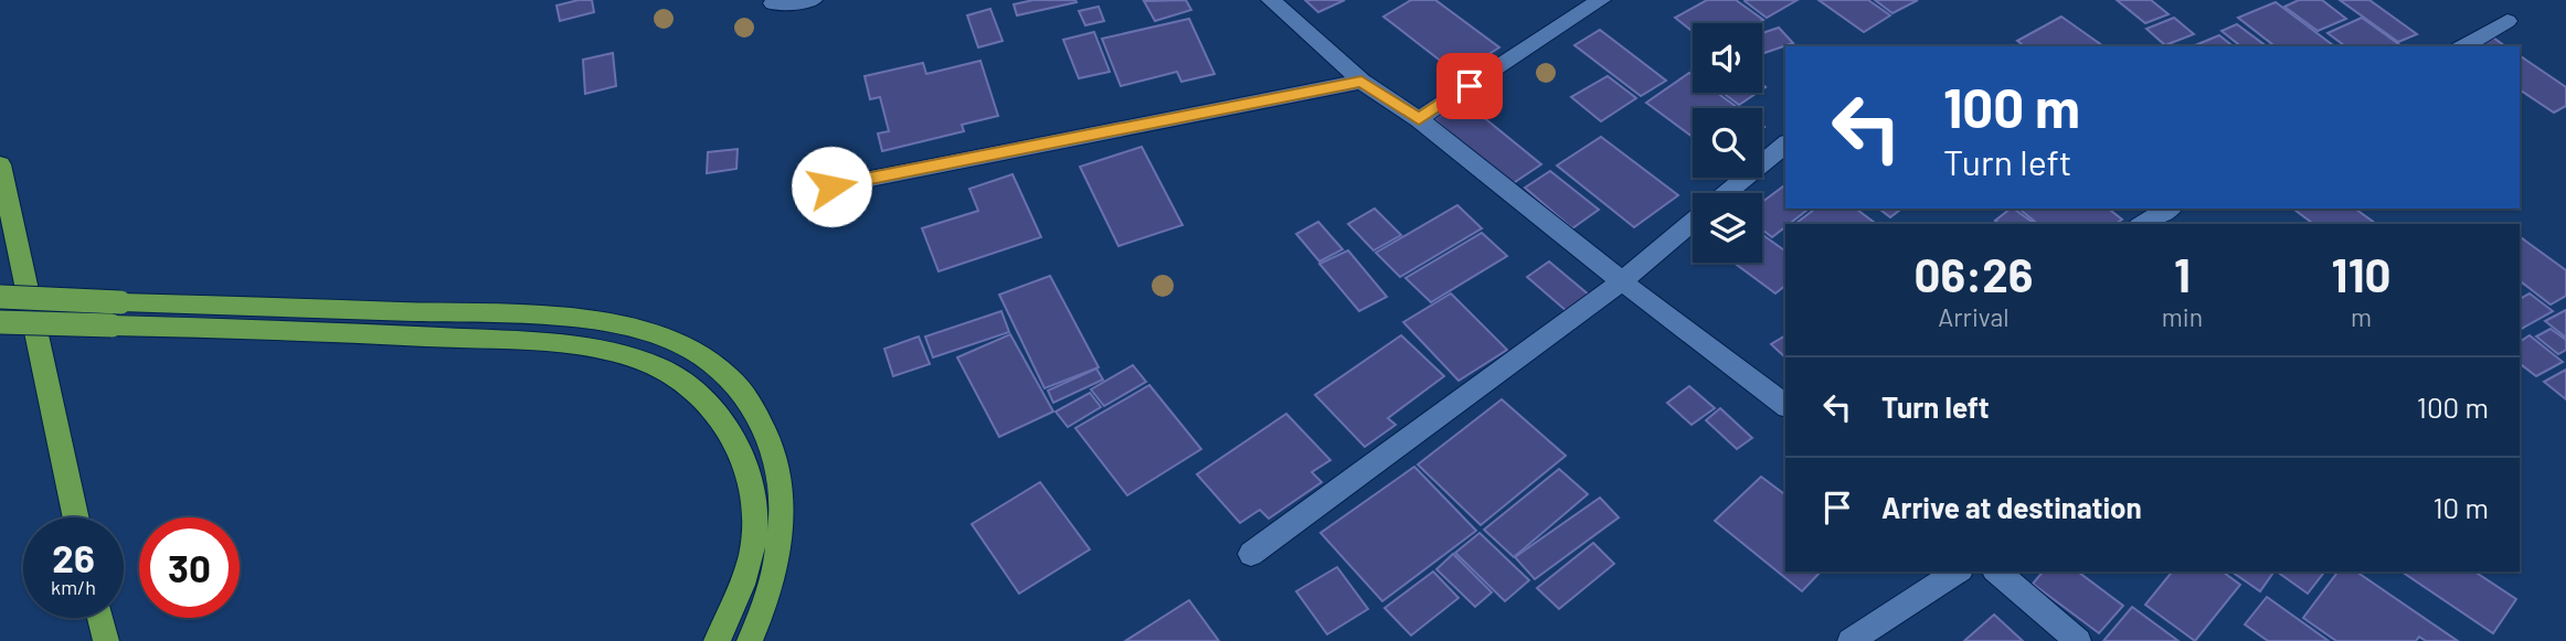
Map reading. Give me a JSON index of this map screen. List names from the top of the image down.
{
  "page": {
    "turn": ["100 m", "Turn left"],
    "eta": [
      "06:26",
      "Arrival",
      "1",
      "min",
      "110",
      "m"
    ],
    "list": [
      {
        "name": "Turn left",
        "value": "100 m"
      },
      {
        "name": "Arrive at destination",
        "value": "10 m"
      }
    ],
    "speed": "26 km/h",
    "limit": "30"
  }
}
